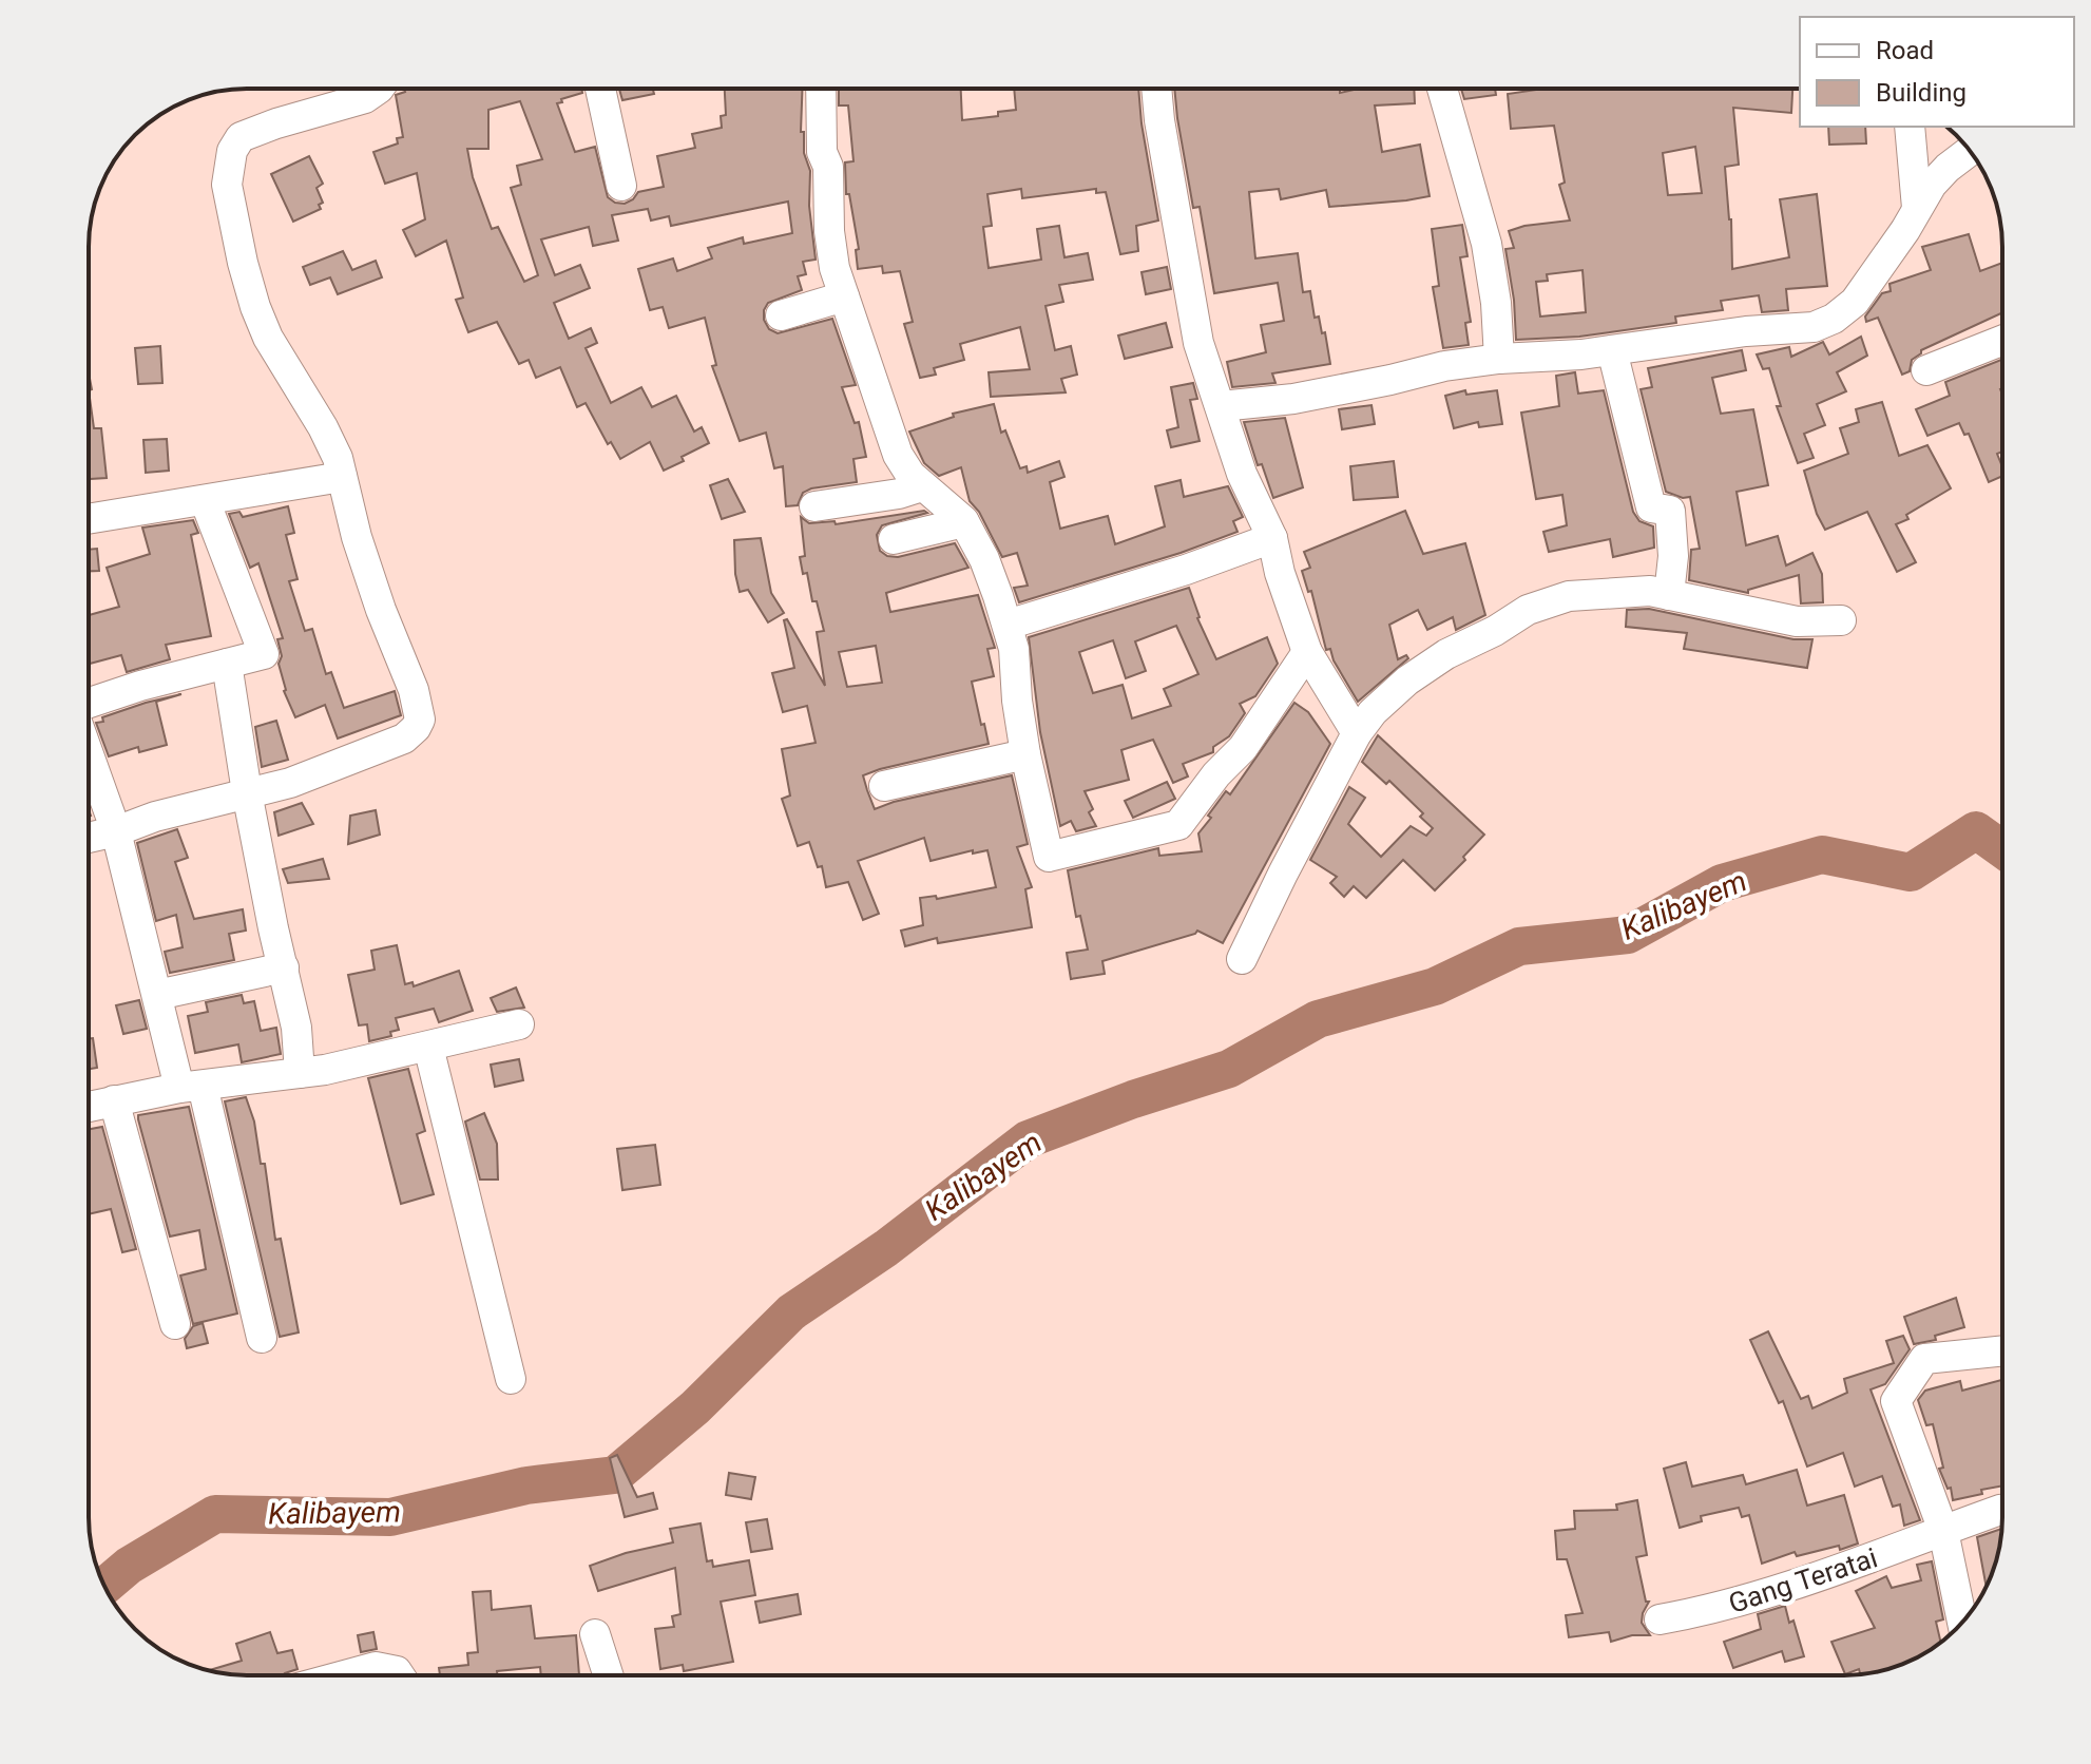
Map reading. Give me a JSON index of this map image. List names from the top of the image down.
{
  "streets": {
    "street": ["Gang Teratai"]
  },
  "water": ["Kalibayem"],
  "legend": ["Road", "Building"]
}
